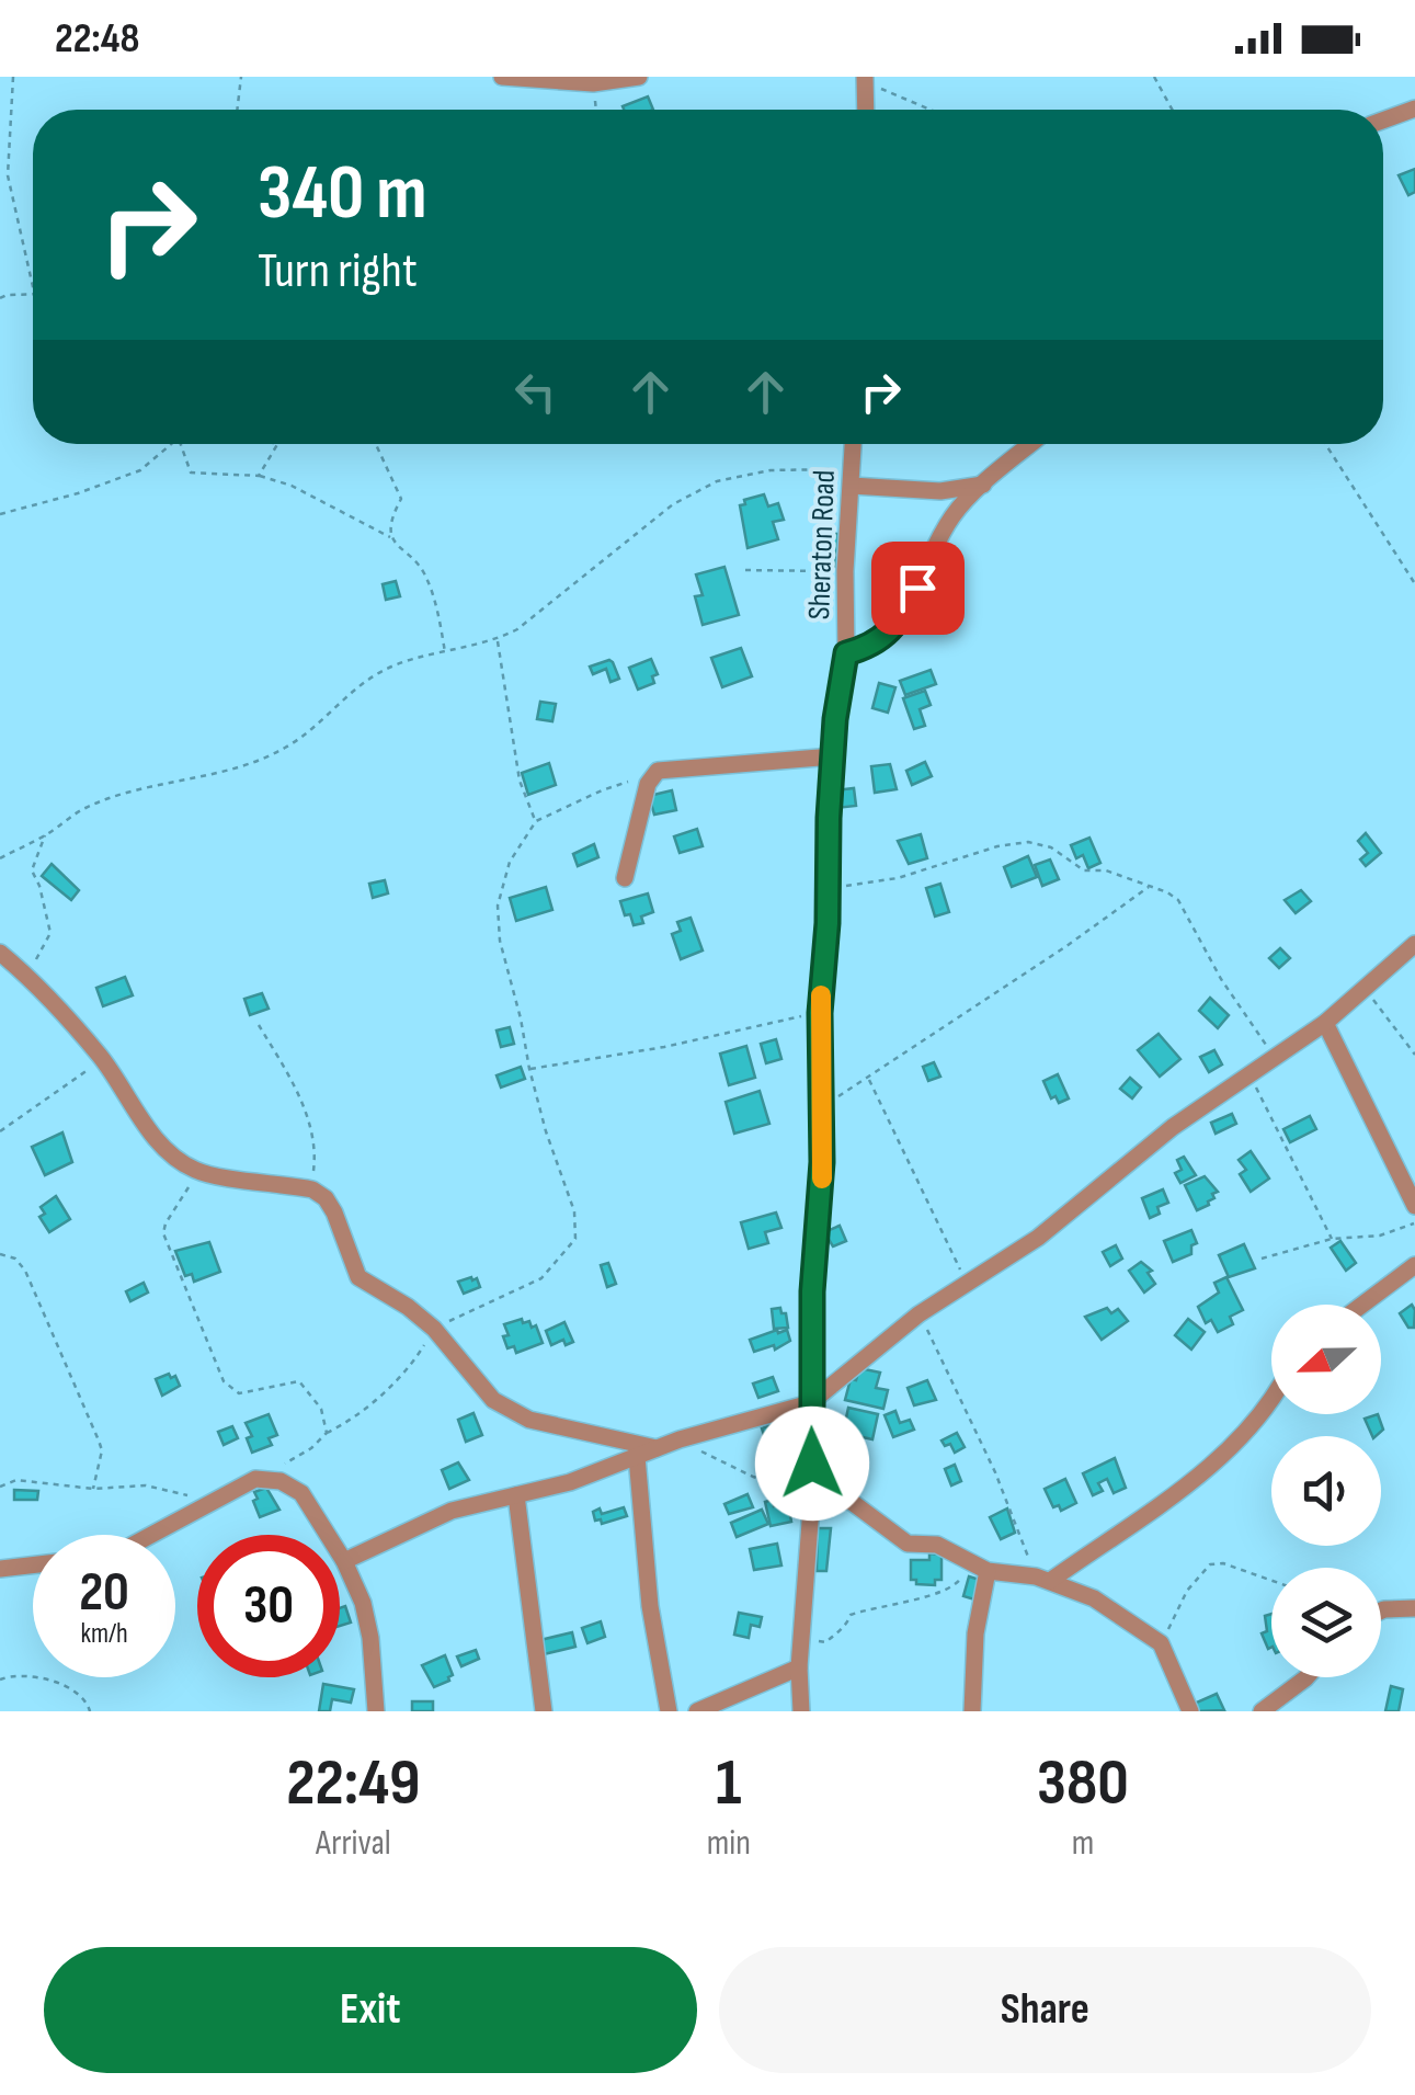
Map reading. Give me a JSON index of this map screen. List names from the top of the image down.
{
  "streets": {
    "street": ["Sheraton Road"]
  },
  "north": "left",
  "page": {
    "status": "22:48",
    "turn": ["340 m", "Turn right"],
    "speed": "20 km/h",
    "limit": "30",
    "eta": [
      "22:49",
      "Arrival",
      "1",
      "min",
      "380",
      "m"
    ],
    "buttons": ["Exit", "Share"]
  }
}
